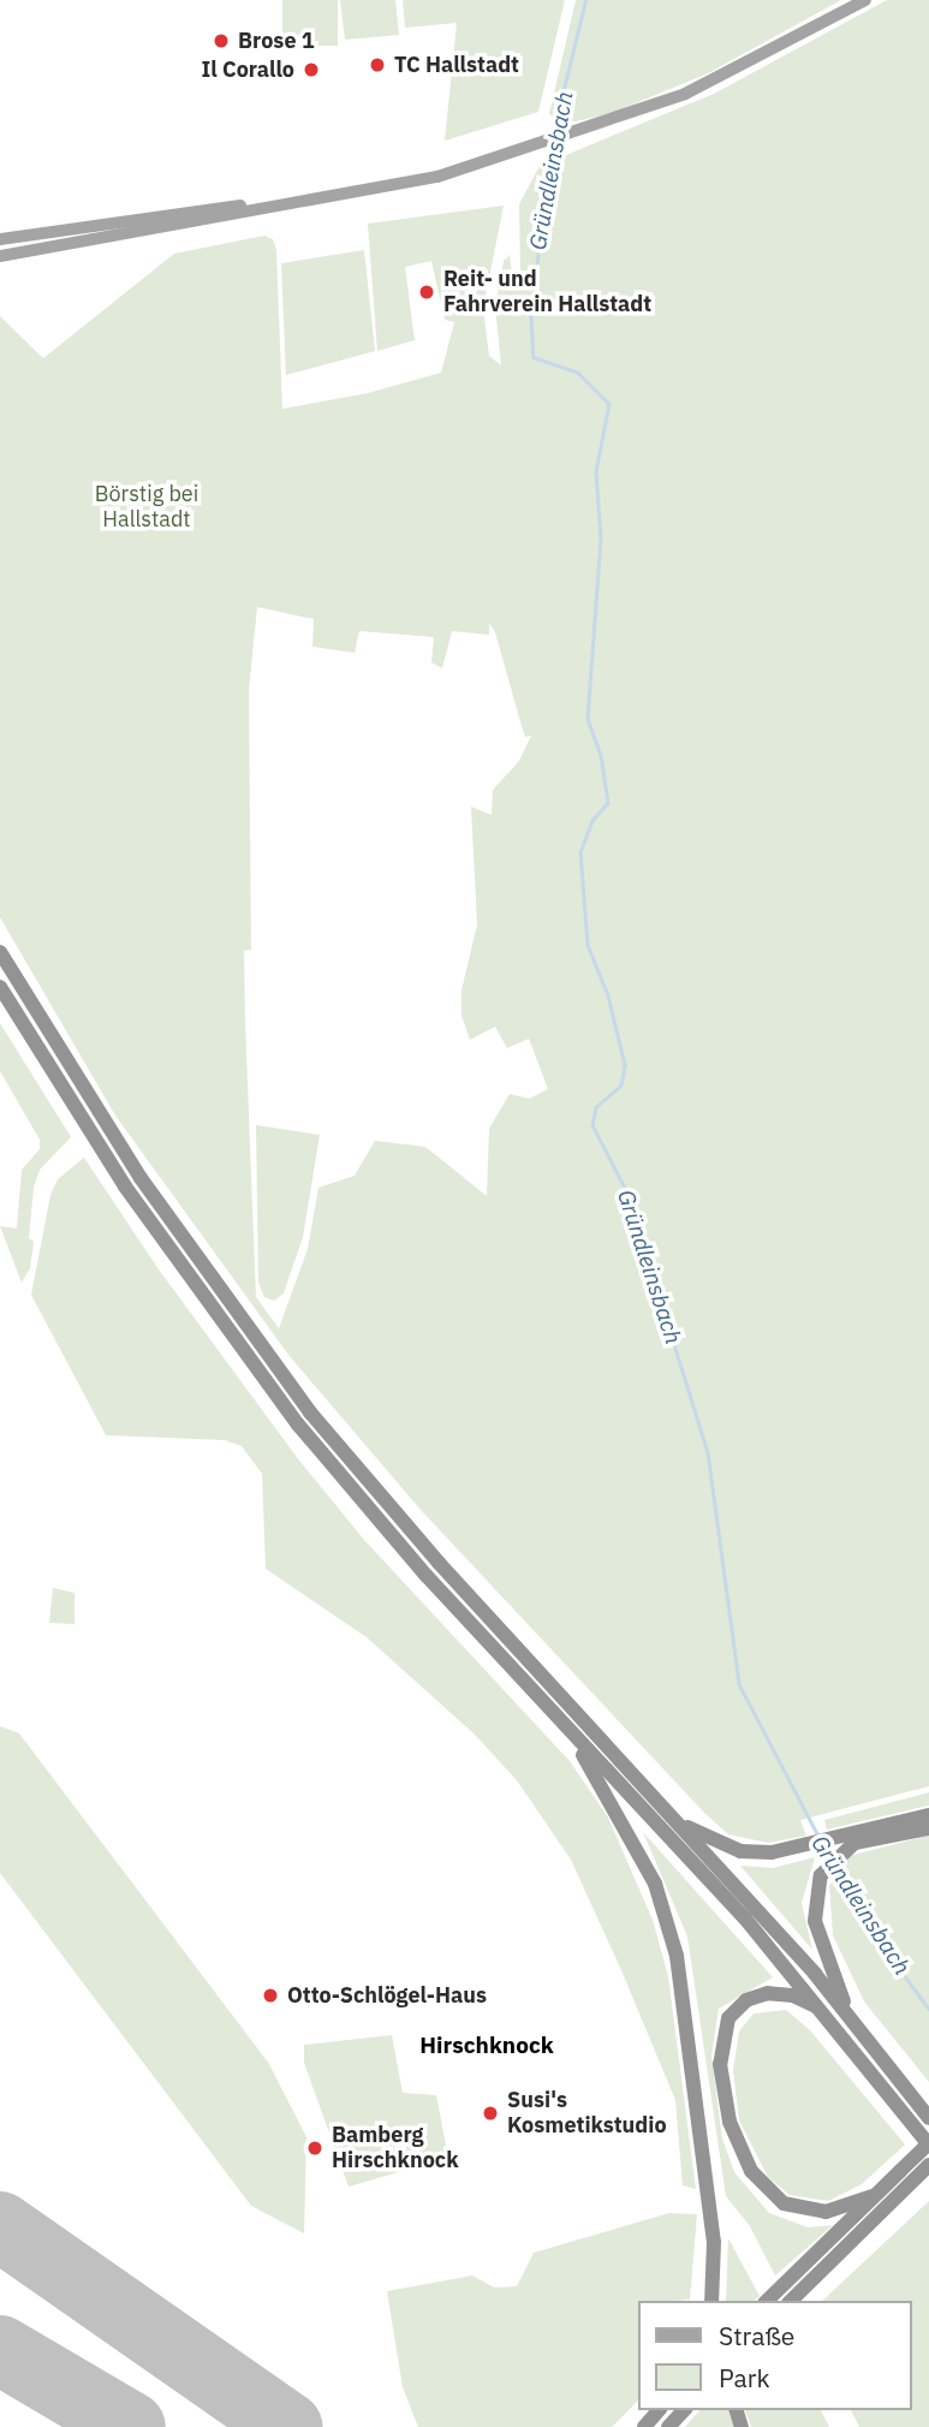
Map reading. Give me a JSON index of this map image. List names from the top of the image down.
{
  "districts": ["Hirschknock"],
  "water": ["Gründleinsbach"],
  "parks": ["Börstig bei Hallstadt"],
  "places": [
    "Brose 1",
    "TC Hallstadt",
    "Il Corallo",
    "Reit- und Fahrverein Hallstadt",
    "Otto-Schlögel-Haus",
    "Susi's Kosmetikstudio",
    "Bamberg Hirschknock"
  ],
  "legend": ["Straße", "Park"]
}
